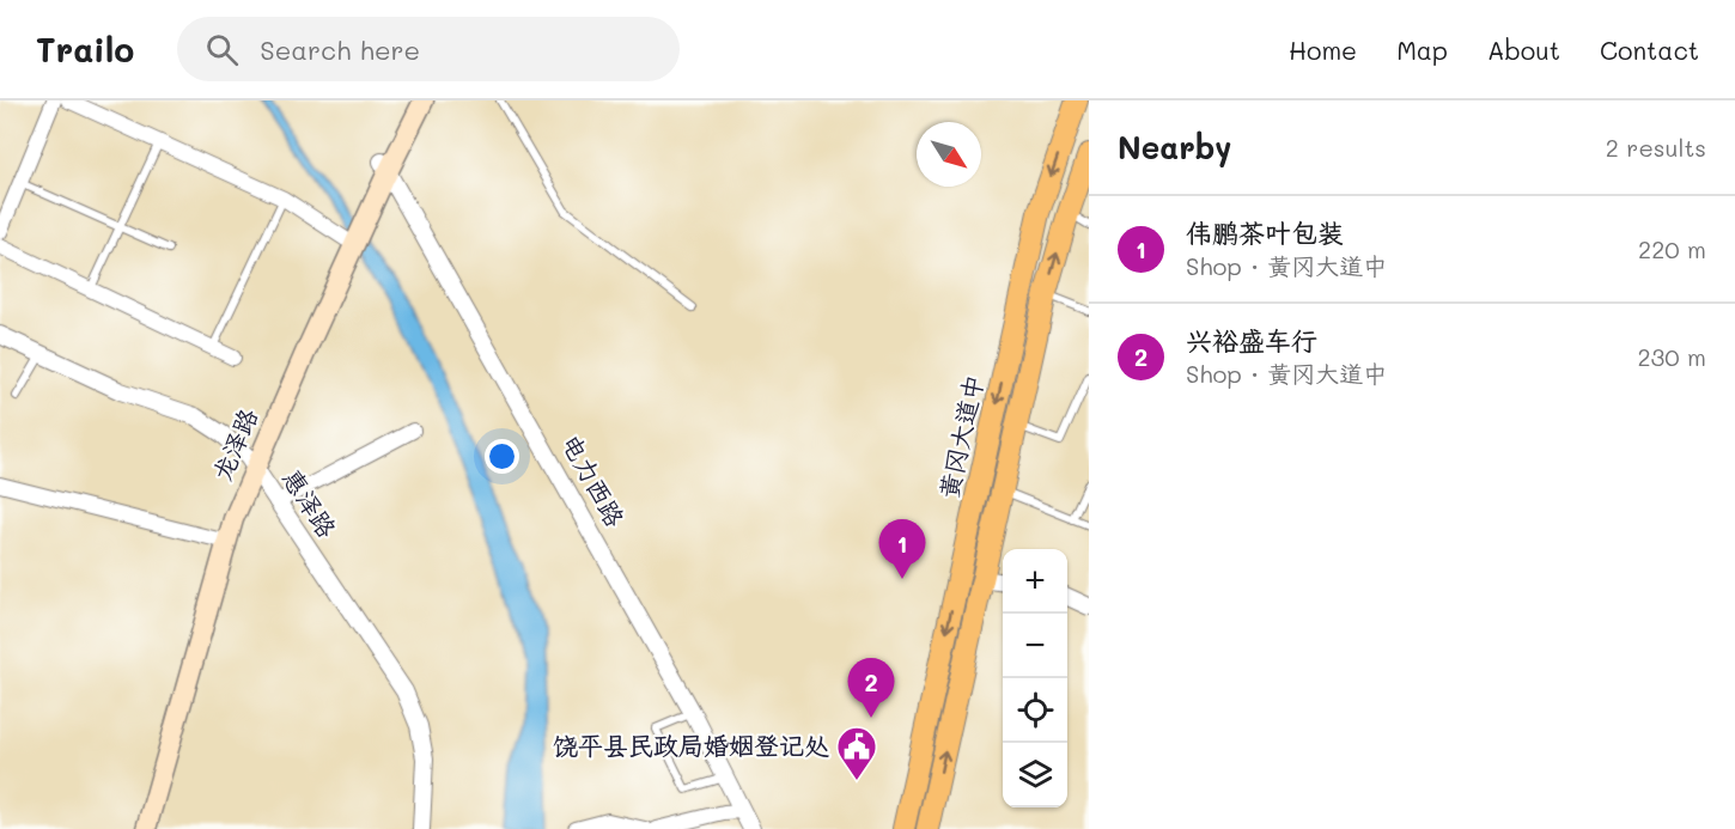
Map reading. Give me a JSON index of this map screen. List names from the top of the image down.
{
  "streets": {
    "main road": ["黄冈大道中", "龙泽路"],
    "street": ["电力西路", "惠泽路"]
  },
  "crossings": [
    ["龙泽路", "电力西路"],
    ["龙泽路", "惠泽路"]
  ],
  "places": {
    "public building": ["饶平县民政局婚姻登记处"]
  },
  "north": "bottom right",
  "page": {
    "header": "Trailo",
    "search": "Search here",
    "nav": [
      "Home",
      "Map",
      "About",
      "Contact"
    ],
    "heading": ["Nearby", "2 results"],
    "list": [
      {
        "mark": "1",
        "name": "伟鹏茶叶包装",
        "note": "Shop · 黄冈大道中",
        "value": "220 m"
      },
      {
        "mark": "2",
        "name": "兴裕盛车行",
        "note": "Shop · 黄冈大道中",
        "value": "230 m"
      }
    ],
    "pins": ["1", "2"],
    "map_buttons": ["+", "−"]
  }
}
